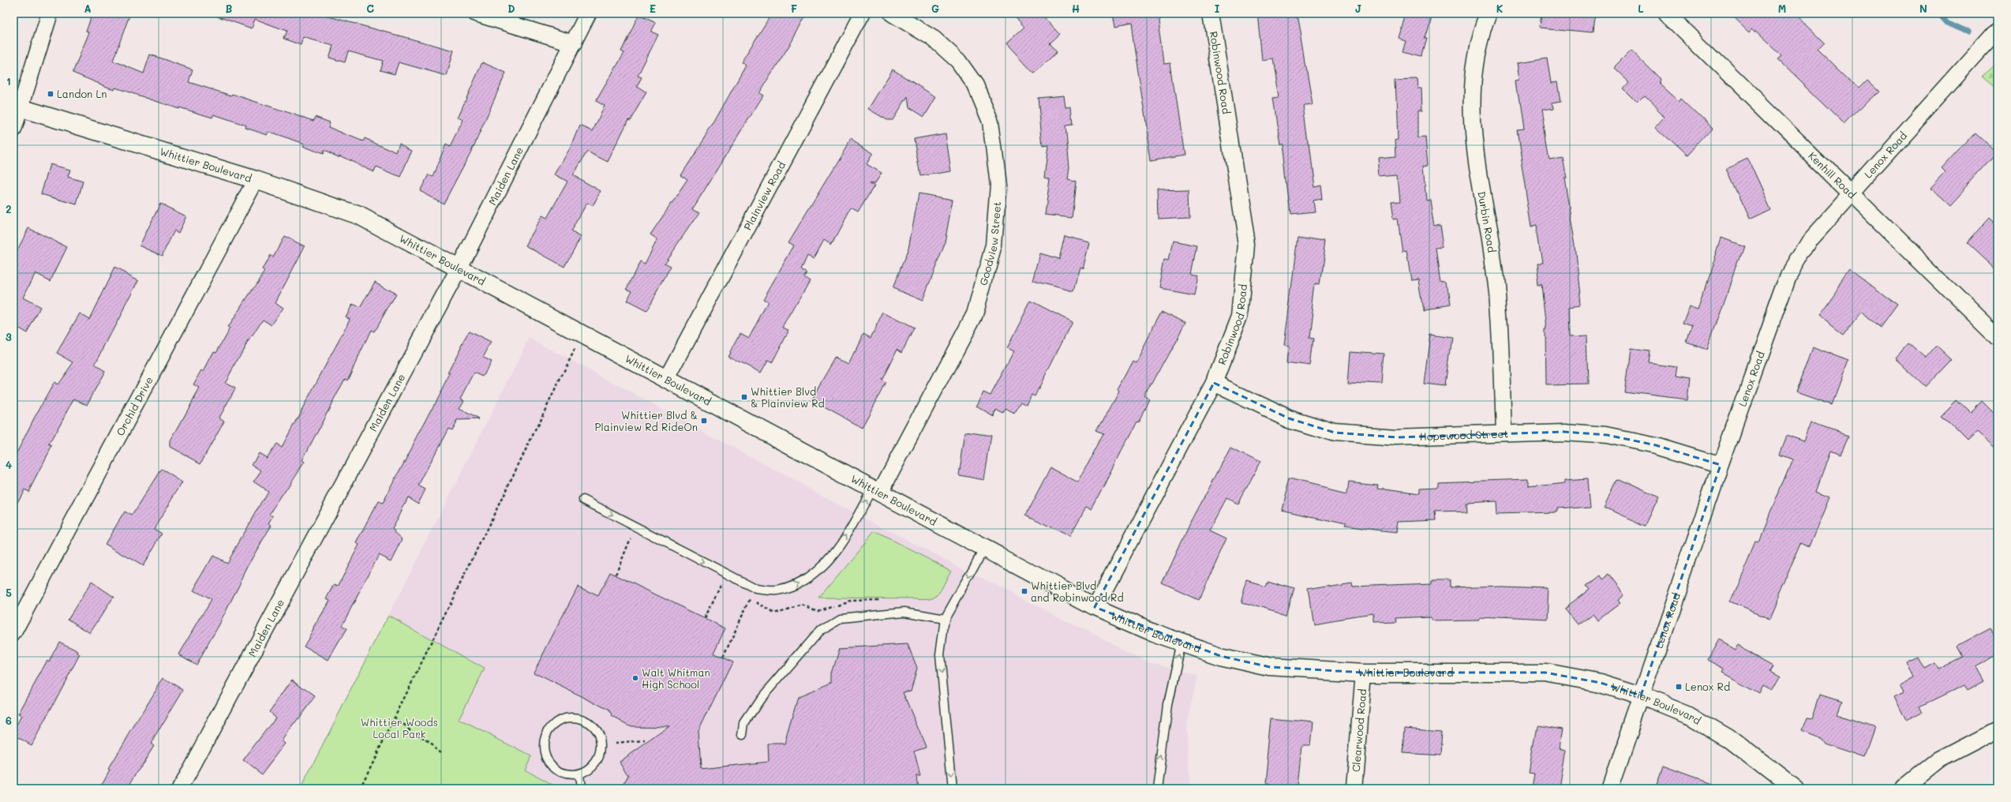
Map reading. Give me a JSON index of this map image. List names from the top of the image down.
{
  "streets": {
    "street": [
      "Robinwood Road",
      "Lenox Road",
      "Whittier Boulevard",
      "Maiden Lane",
      "Kenhill Road",
      "Plainview Road",
      "Durbin Road",
      "Goodview Street",
      "Orchid Drive",
      "Hopewood Street",
      "Clearwood Road"
    ]
  },
  "crossings": [
    ["Robinwood Road", "Whittier Boulevard"],
    ["Robinwood Road", "Hopewood Street"],
    ["Lenox Road", "Whittier Boulevard"],
    ["Lenox Road", "Kenhill Road"],
    ["Lenox Road", "Hopewood Street"],
    ["Whittier Boulevard", "Maiden Lane"],
    ["Whittier Boulevard", "Plainview Road"],
    ["Whittier Boulevard", "Goodview Street"],
    ["Whittier Boulevard", "Orchid Drive"],
    ["Whittier Boulevard", "Clearwood Road"],
    ["Durbin Road", "Hopewood Street"]
  ],
  "parks": ["Whittier Woods Local Park"],
  "places": {
    "transit": [
      "Landon Ln",
      "Whittier Blvd & Plainview Rd",
      "Whittier Blvd & Plainview Rd RideOn",
      "Whittier Blvd and Robinwood Rd",
      "Lenox Rd"
    ],
    "other": ["Walt Whitman High School"]
  },
  "grid": {
    "columns": [
      "A",
      "B",
      "C",
      "D",
      "E",
      "F",
      "G",
      "H",
      "I",
      "J",
      "K",
      "L",
      "M",
      "N"
    ],
    "rows": [
      "1",
      "2",
      "3",
      "4",
      "5",
      "6"
    ]
  }
}
